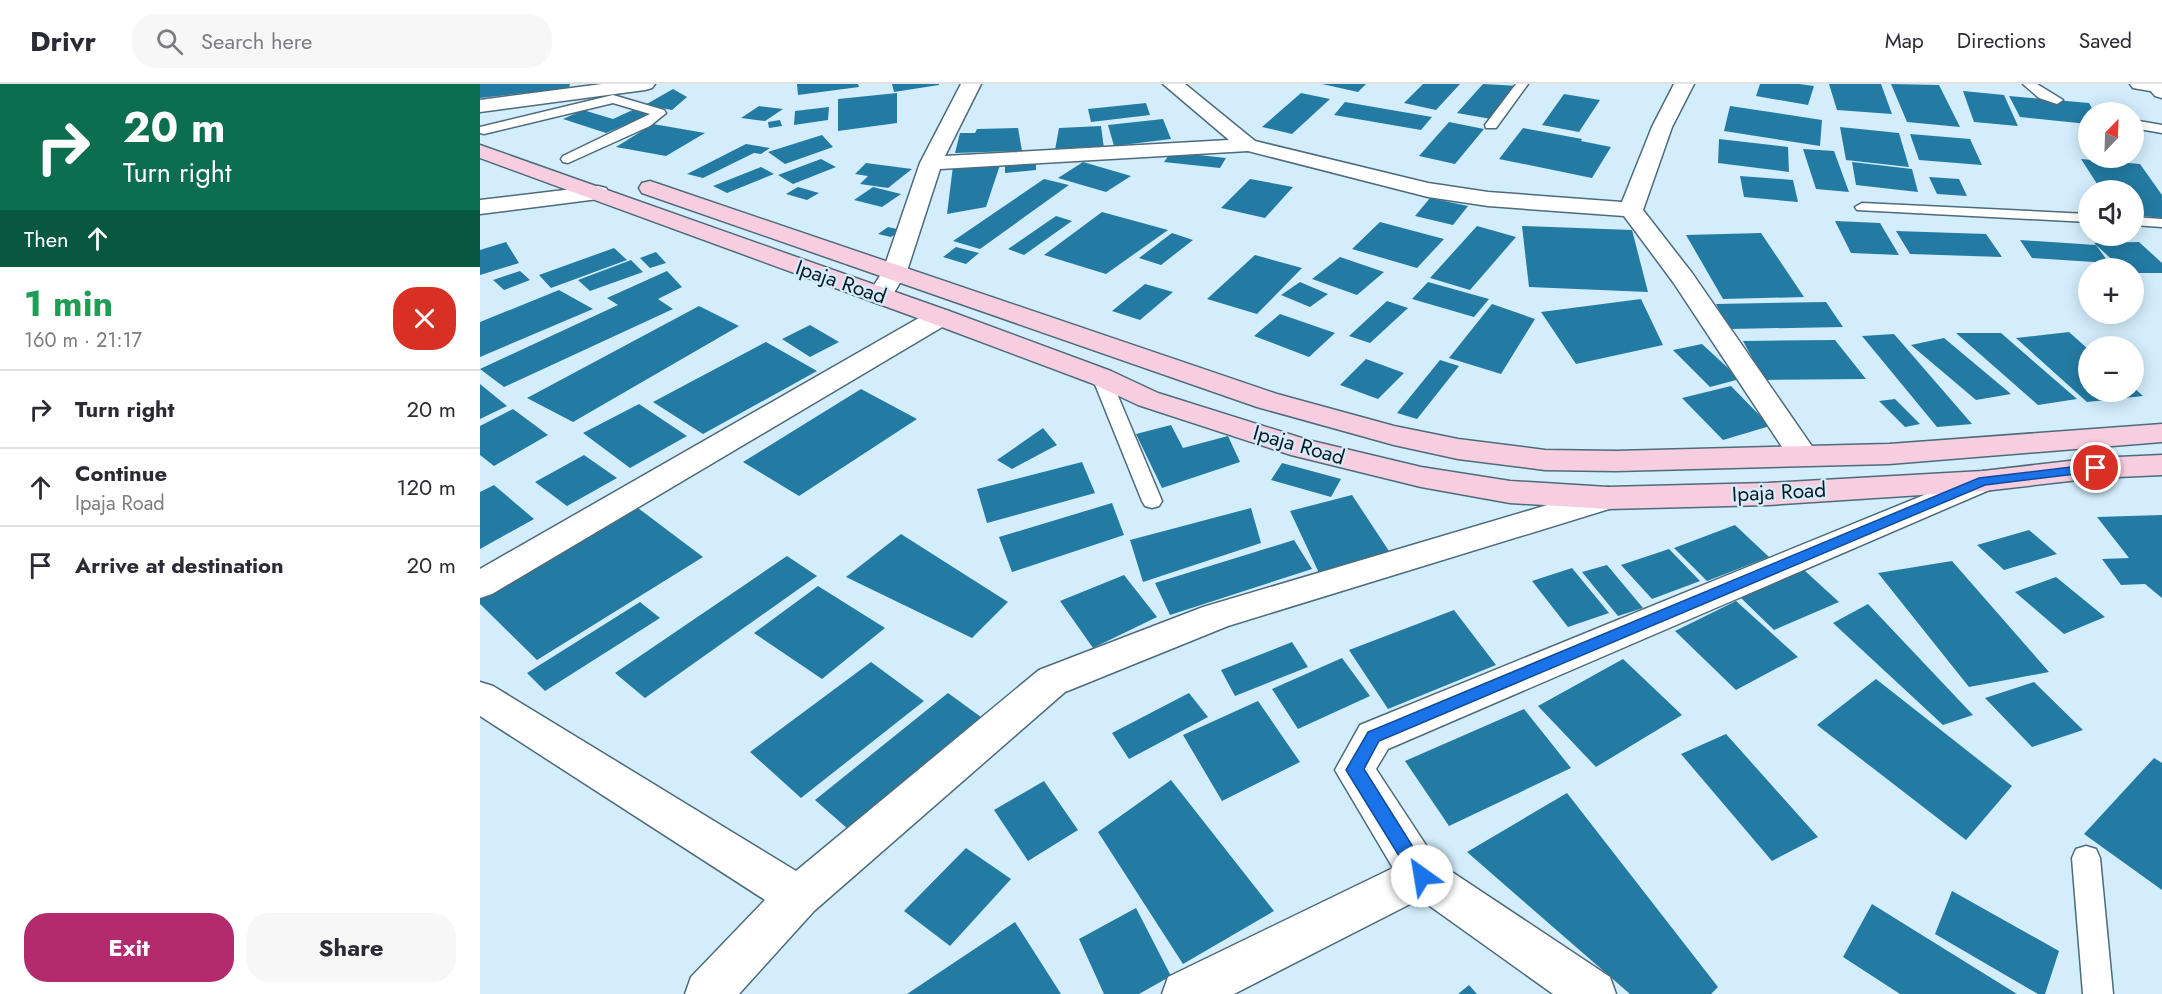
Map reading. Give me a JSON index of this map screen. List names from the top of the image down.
{
  "streets": {
    "main road": ["Ipaja Road"]
  },
  "north": "top right",
  "page": {
    "header": "Drivr",
    "search": "Search here",
    "nav": ["Map", "Directions", "Saved"],
    "turn": ["20 m", "Turn right"],
    "map_buttons": ["+", "−"],
    "then": "Then",
    "heading": ["1 min", "160 m · 21:17"],
    "list": [
      {
        "name": "Turn right",
        "value": "20 m"
      },
      {
        "name": "Continue",
        "note": "Ipaja Road",
        "value": "120 m"
      },
      {
        "name": "Arrive at destination",
        "value": "20 m"
      }
    ],
    "buttons": ["Exit", "Share"]
  }
}
